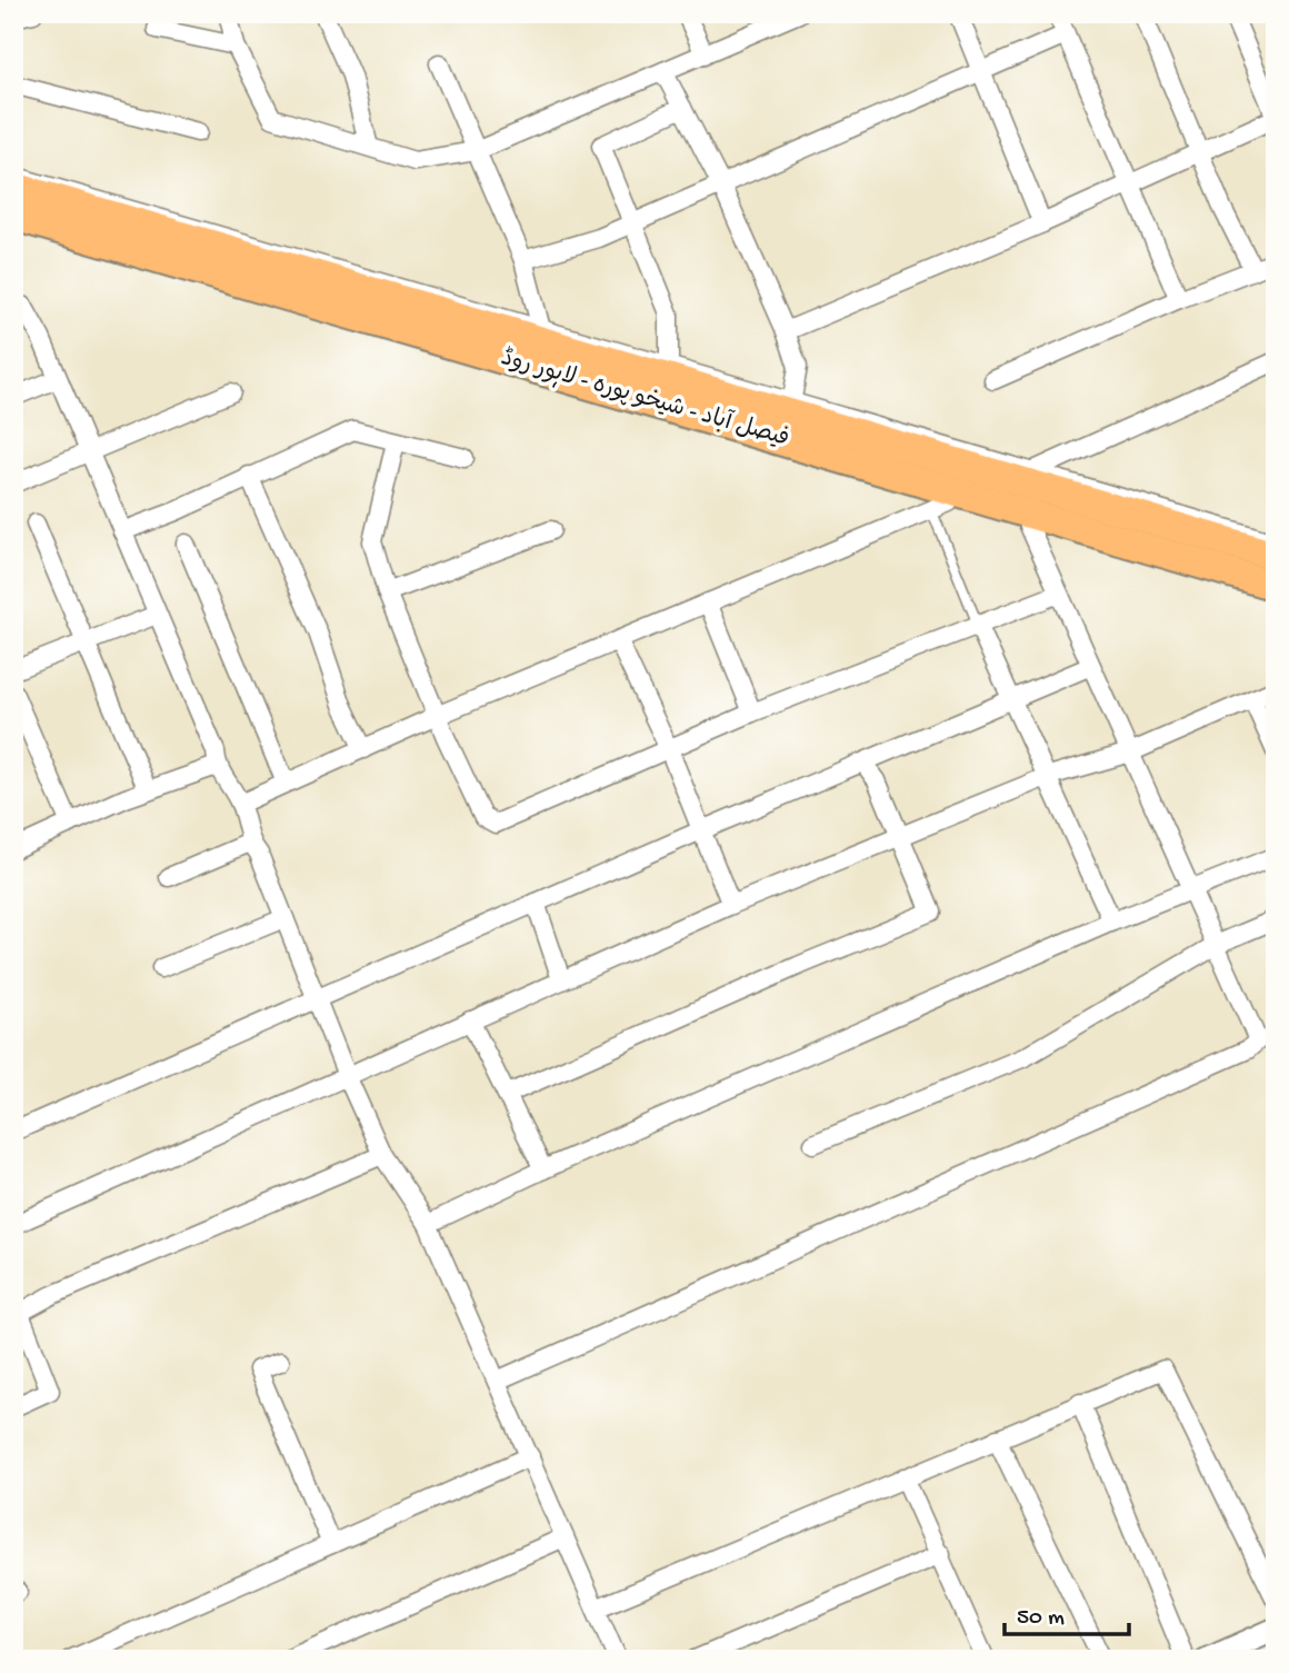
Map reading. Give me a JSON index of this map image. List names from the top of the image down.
{
  "streets": {
    "highway": ["فیصل آباد - شیخو پورہ - لاہور روڈ"]
  },
  "scale_bar": "50 m"
}
